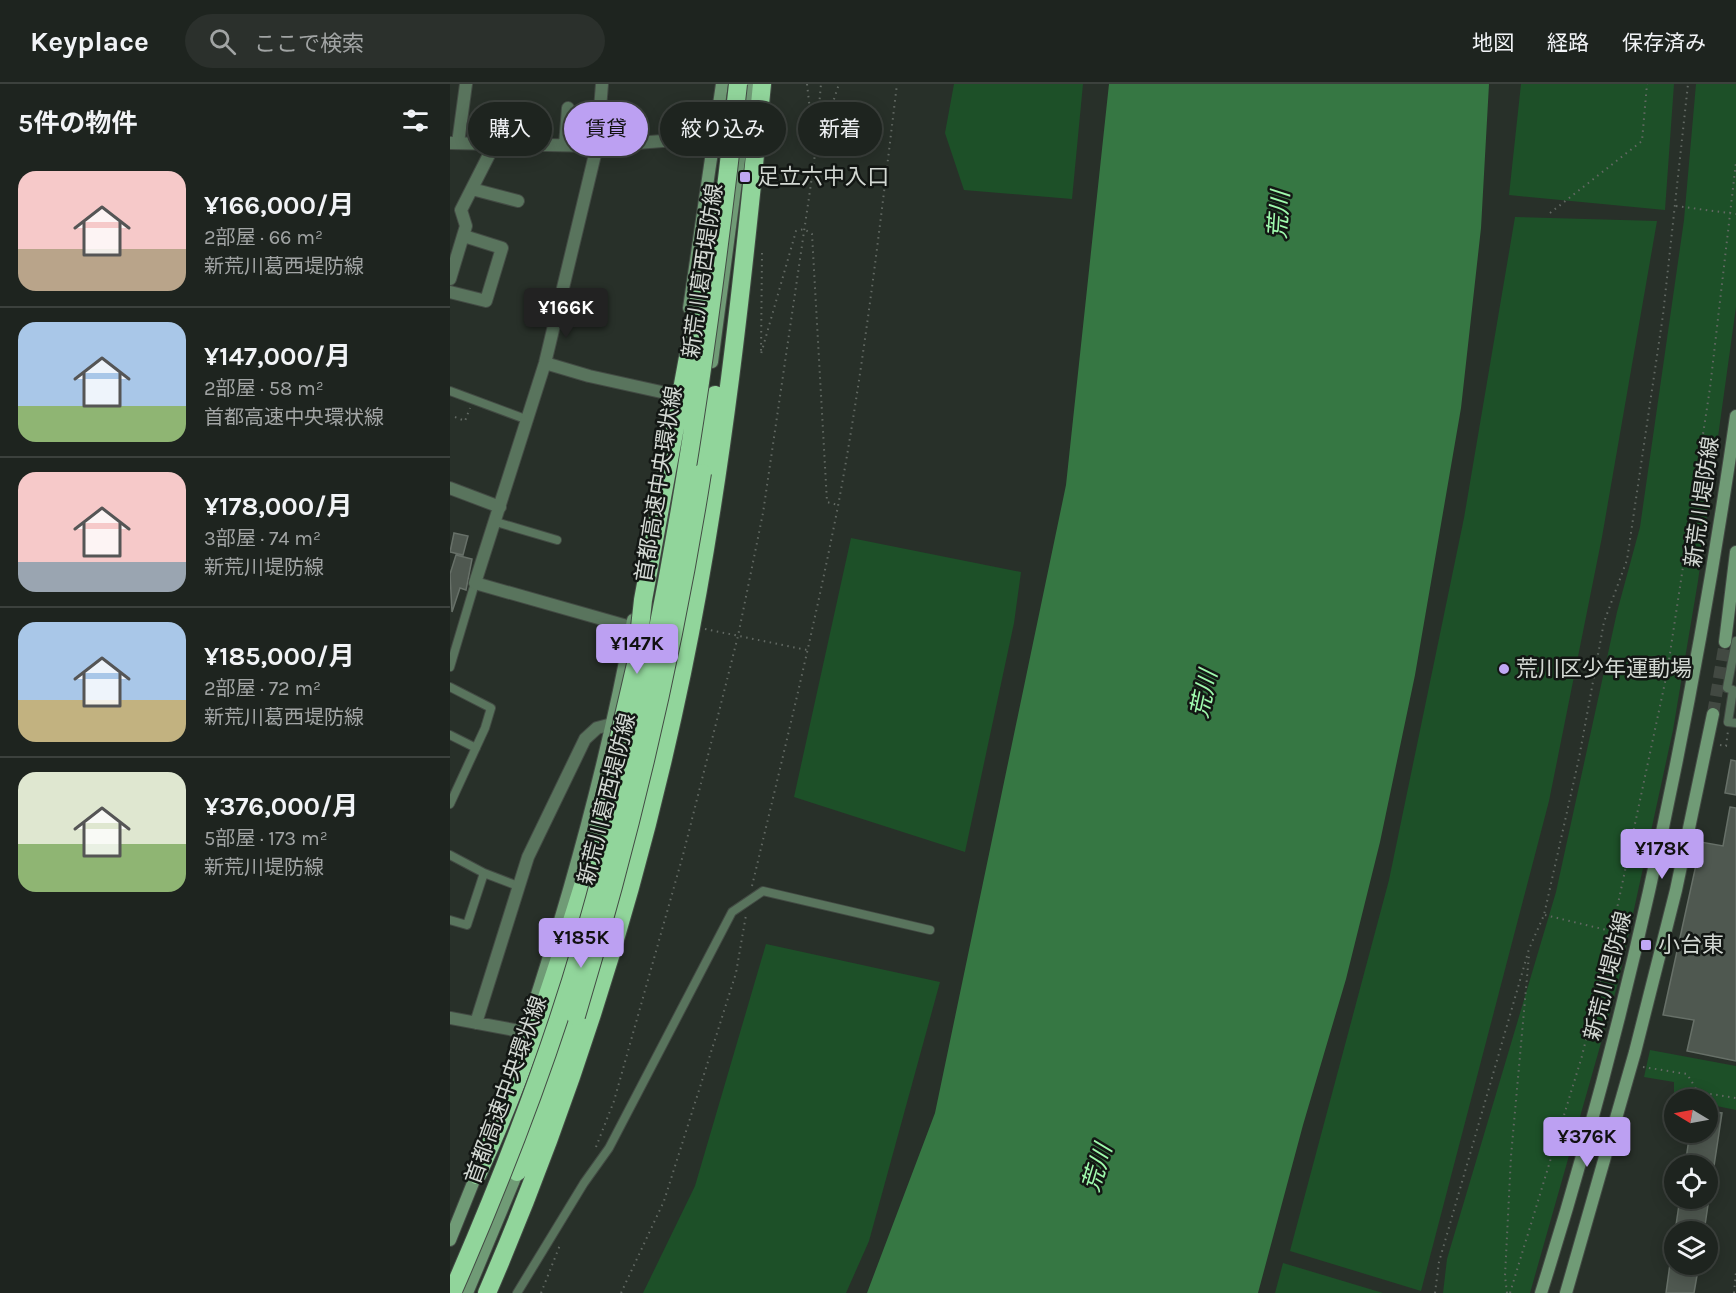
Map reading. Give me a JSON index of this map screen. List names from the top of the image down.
{
  "streets": {
    "highway": ["首都高速中央環状線"],
    "main road": ["新荒川葛西堤防線", "新荒川堤防線"]
  },
  "water": ["荒川"],
  "places": {
    "transit": ["足立六中入口", "小台東"],
    "other": ["荒川区少年運動場"]
  },
  "north": "left",
  "page": {
    "header": "Keyplace",
    "search": "ここで検索",
    "nav": ["地図", "経路", "保存済み"],
    "heading": "5件の物件",
    "chip": [
      "購入",
      "賃貸",
      "絞り込み",
      "新着"
    ],
    "list": [
      {
        "name": "¥166,000/月",
        "note": "2部屋 · 66 m² · 新荒川葛西堤防線"
      },
      {
        "name": "¥147,000/月",
        "note": "2部屋 · 58 m² · 首都高速中央環状線"
      },
      {
        "name": "¥178,000/月",
        "note": "3部屋 · 74 m² · 新荒川堤防線"
      },
      {
        "name": "¥185,000/月",
        "note": "2部屋 · 72 m² · 新荒川葛西堤防線"
      },
      {
        "name": "¥376,000/月",
        "note": "5部屋 · 173 m² · 新荒川堤防線"
      }
    ],
    "price": [
      "¥166K",
      "¥147K",
      "¥178K",
      "¥185K",
      "¥376K"
    ]
  }
}
